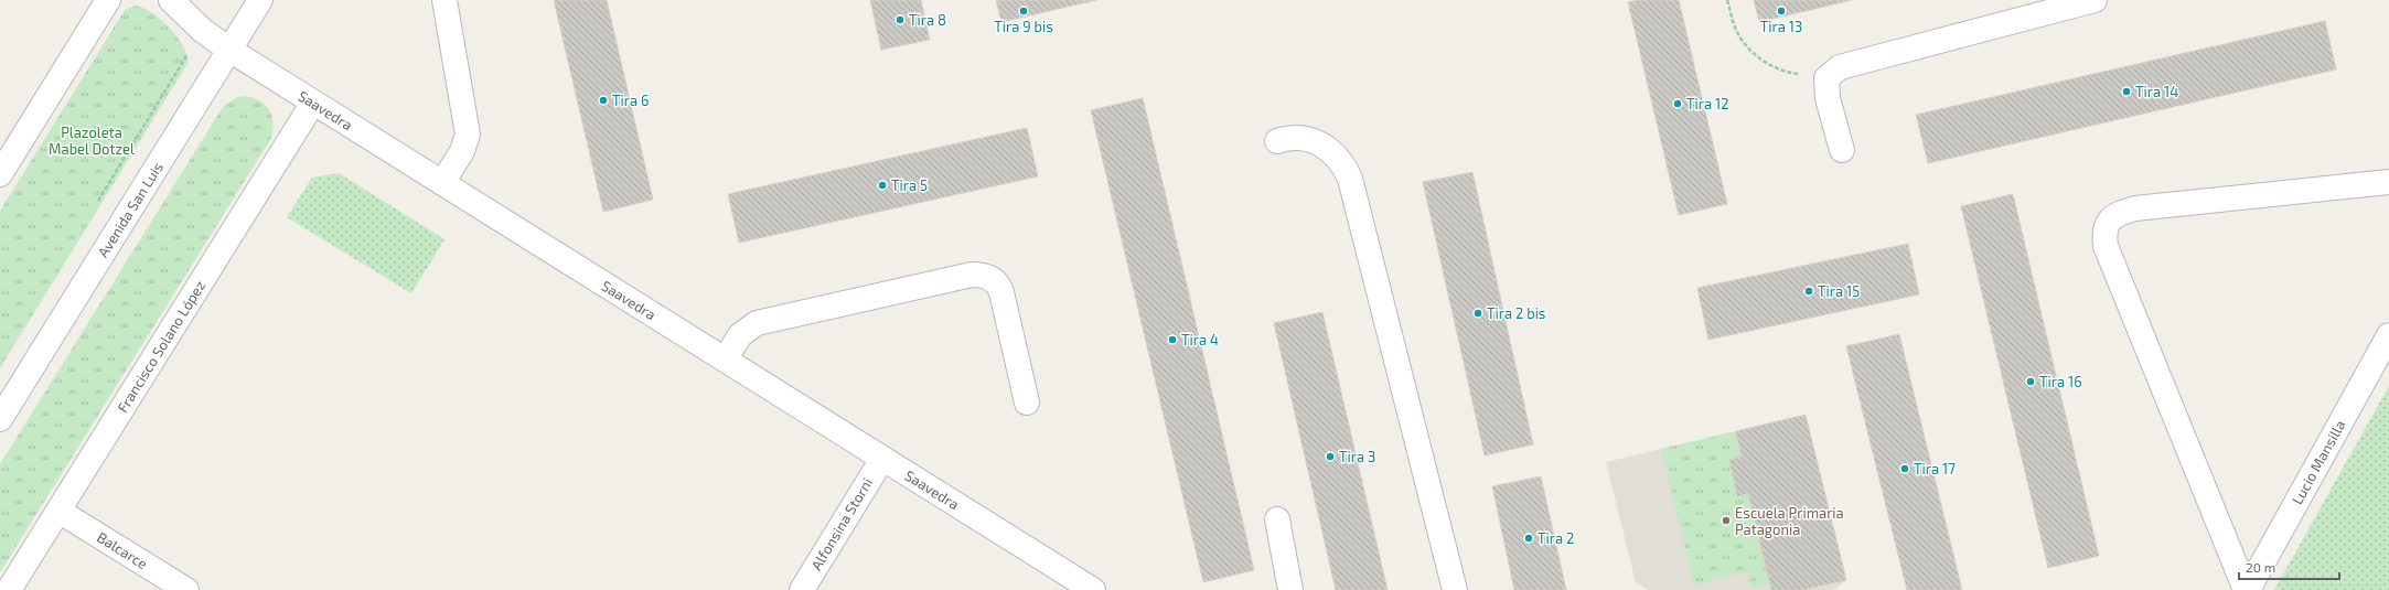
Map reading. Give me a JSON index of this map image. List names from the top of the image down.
{
  "streets": {
    "street": [
      "Saavedra",
      "Avenida San Luis",
      "Francisco Solano López",
      "Lucio Mansilla",
      "Alfonsina Storni",
      "Balcarce"
    ]
  },
  "crossings": [
    ["Saavedra", "Avenida San Luis"],
    ["Saavedra", "Francisco Solano López"],
    ["Saavedra", "Alfonsina Storni"],
    ["Francisco Solano López", "Balcarce"]
  ],
  "parks": ["Plazoleta Mabel Dotzel"],
  "places": [
    "Tira 9 bis",
    "Tira 13",
    "Tira 8",
    "Tira 14",
    "Tira 6",
    "Tira 12",
    "Tira 5",
    "Tira 15",
    "Tira 2 bis",
    "Tira 4",
    "Tira 16",
    "Tira 3",
    "Tira 17",
    "Escuela Primaria Patagonia",
    "Tira 2"
  ],
  "scale_bar": "20 m"
}
